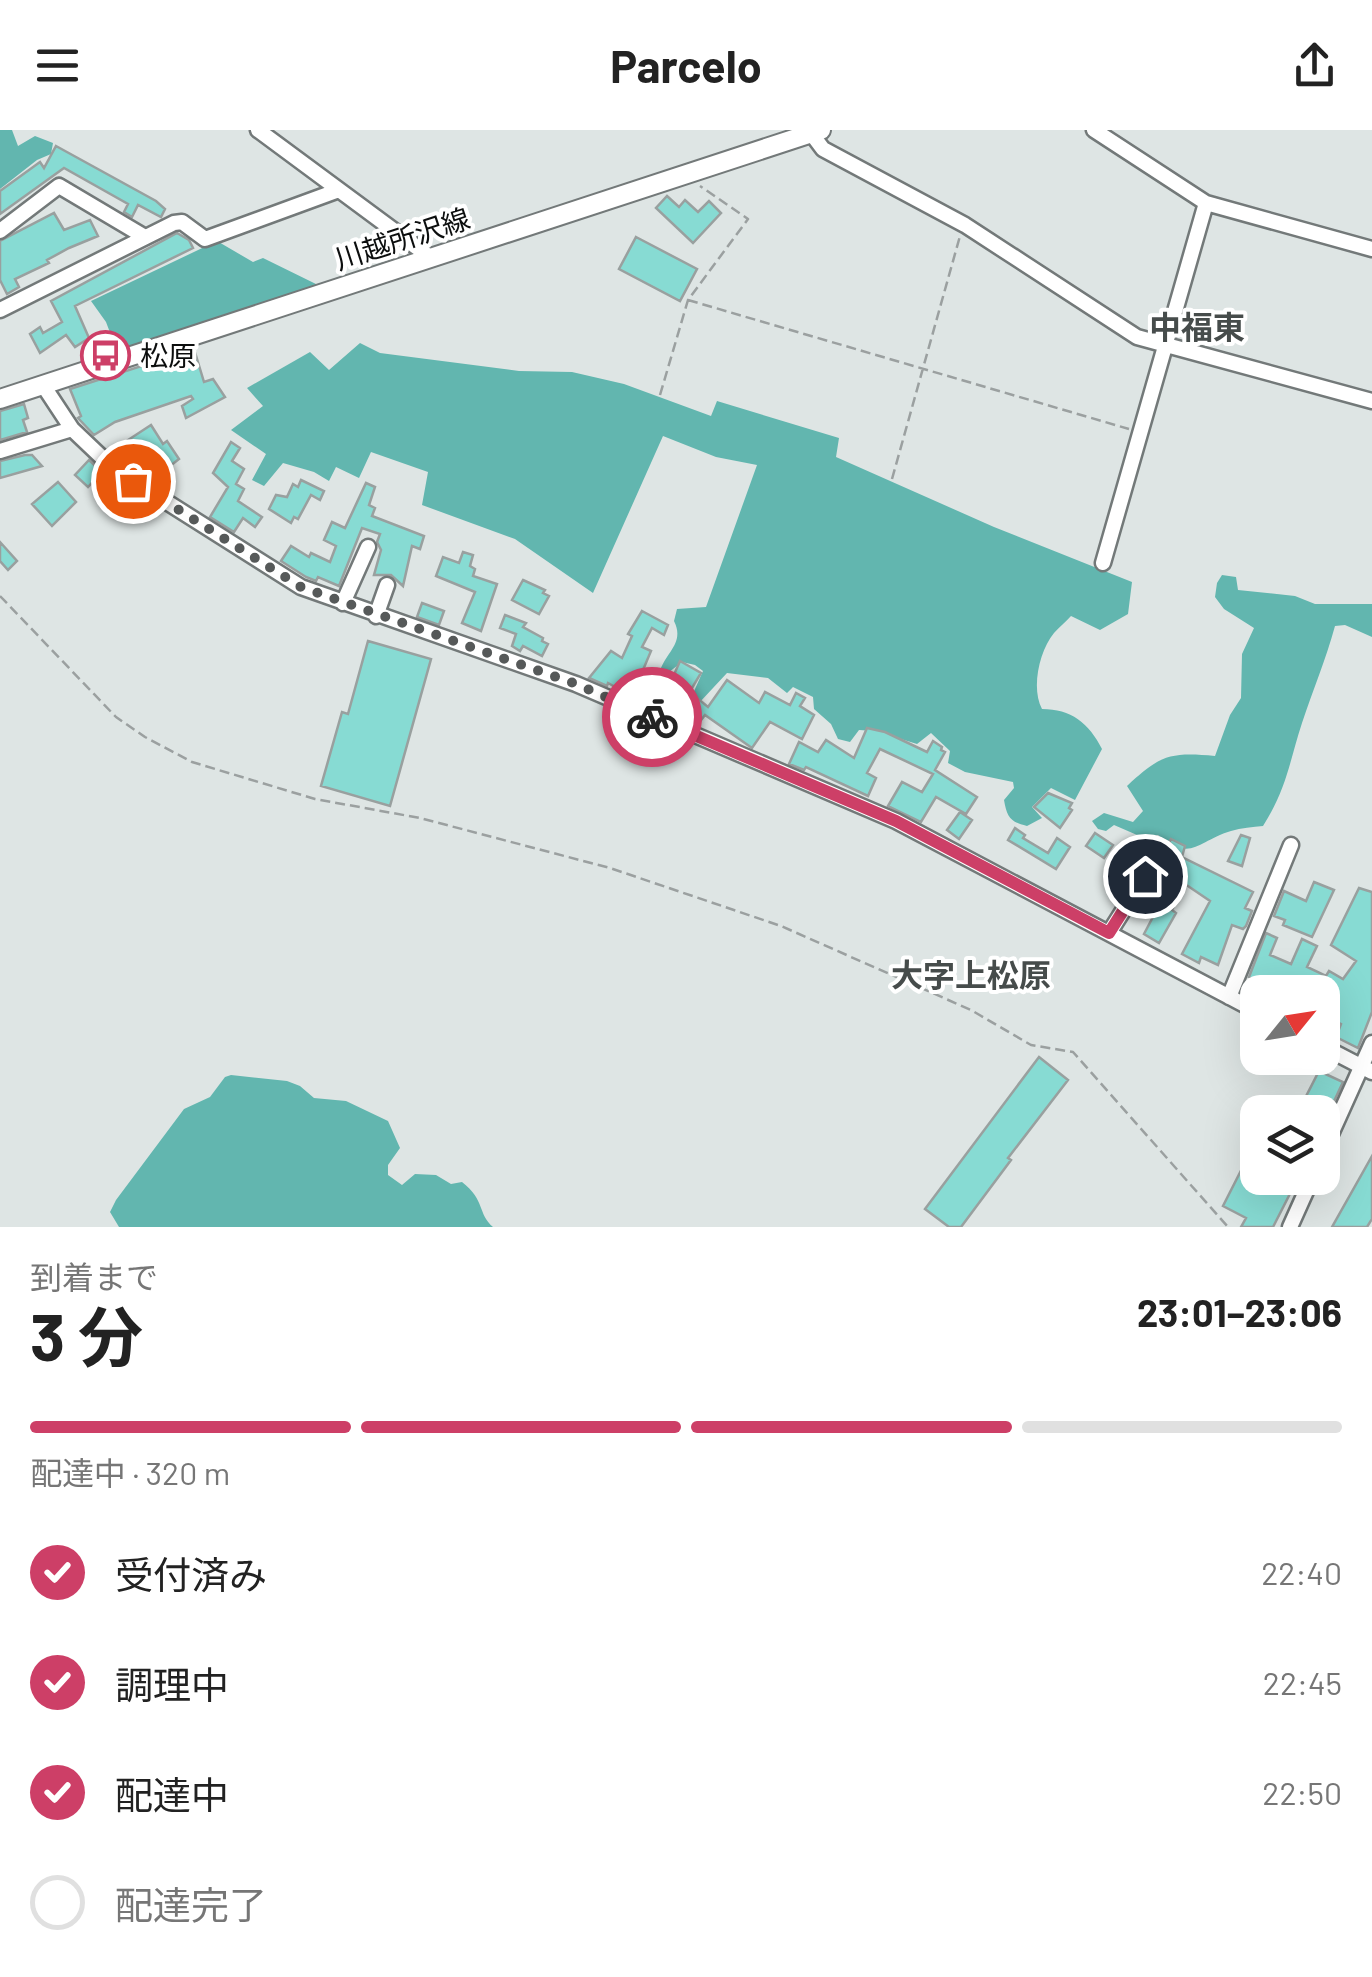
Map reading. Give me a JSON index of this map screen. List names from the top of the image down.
{
  "streets": {
    "main road": ["川越所沢線"]
  },
  "districts": ["中福東", "大字上松原"],
  "places": {
    "bus stop": ["松原"]
  },
  "north": "top right",
  "page": {
    "header": "Parcelo",
    "heading": ["3 分", "到着まで", "23:01–23:06"],
    "bar": "配達中 · 320 m",
    "list": [
      ["受付済み", "22:40"],
      ["調理中", "22:45"],
      ["配達中", "22:50"],
      "配達完了"
    ]
  }
}
